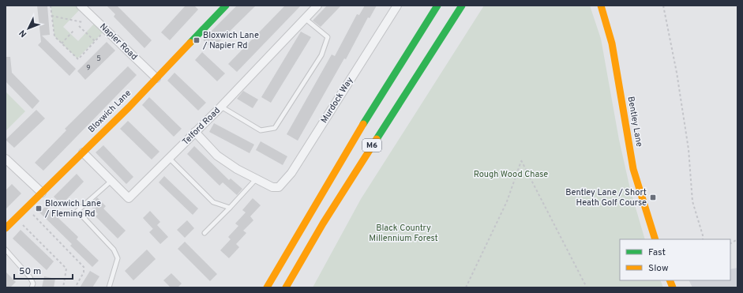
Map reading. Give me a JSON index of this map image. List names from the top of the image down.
{
  "streets": {
    "main road": ["Bloxwich Lane", "Bentley Lane", "M6"],
    "street": ["Napier Road", "Murdock Way", "Telford Road"]
  },
  "crossings": [
    ["Napier Road", "Bloxwich Lane"],
    ["Bloxwich Lane", "Telford Road"]
  ],
  "parks": ["Rough Wood Chase", "Black Country Millennium Forest"],
  "places": {
    "transit": ["Bloxwich Lane / Napier Rd", "Bentley Lane / Short Heath Golf Course", "Bloxwich Lane / Fleming Rd"]
  },
  "house_numbers": ["5", "9"],
  "legend": ["Fast", "Slow"],
  "scale_bar": "50 m",
  "north": "bottom left"
}
